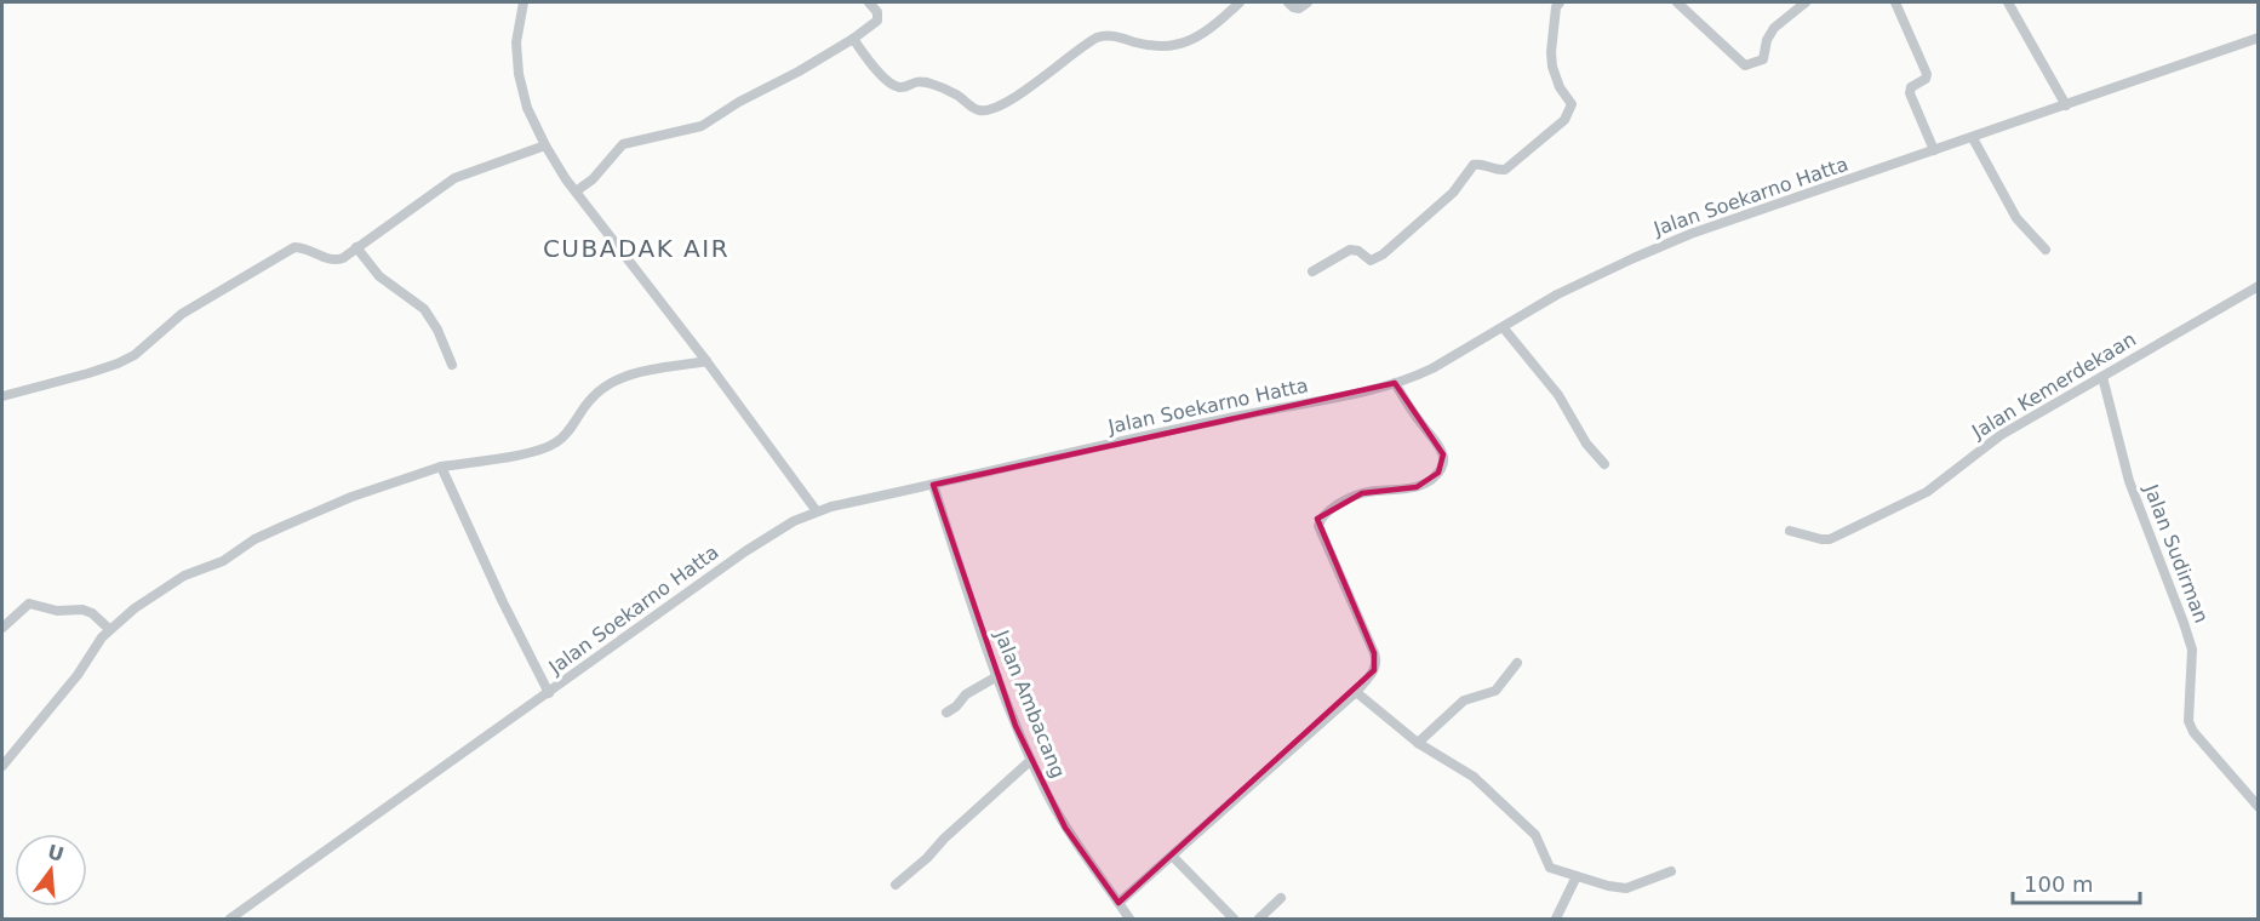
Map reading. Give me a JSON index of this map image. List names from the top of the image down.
{
  "streets": {
    "street": [
      "Jalan Soekarno Hatta",
      "Jalan Kemerdekaan",
      "Jalan Sudirman",
      "Jalan Ambacang"
    ]
  },
  "crossings": [
    ["Jalan Soekarno Hatta", "Jalan Ambacang"],
    ["Jalan Kemerdekaan", "Jalan Sudirman"]
  ],
  "districts": ["CUBADAK AIR"],
  "scale_bar": "100 m",
  "north": "top"
}
